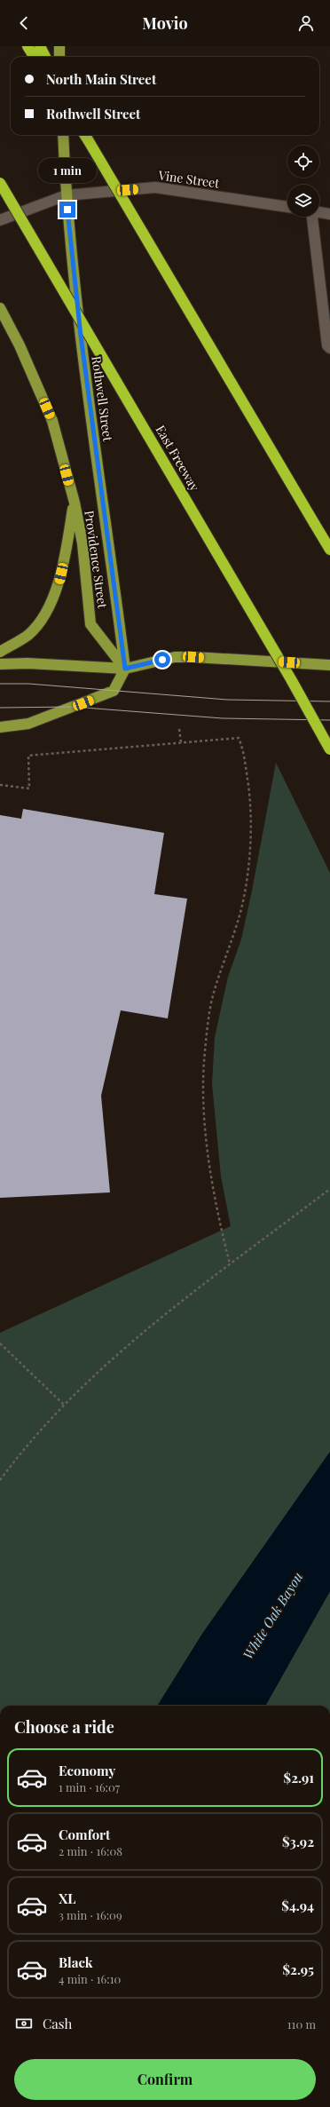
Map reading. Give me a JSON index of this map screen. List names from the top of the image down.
{
  "streets": {
    "highway": ["East Freeway"],
    "main road": ["Rothwell Street", "Providence Street"],
    "street": ["Vine Street"]
  },
  "crossings": [
    ["Vine Street", "Rothwell Street"],
    ["Rothwell Street", "Providence Street"]
  ],
  "water": ["White Oak Bayou"],
  "page": {
    "header": "Movio",
    "banner": ["North Main Street", "Rothwell Street"],
    "bubble": "1 min",
    "heading": "Choose a ride",
    "list": [
      {
        "name": "Economy",
        "note": "1 min · 16:07",
        "value": "$2.91"
      },
      {
        "name": "Comfort",
        "note": "2 min · 16:08",
        "value": "$3.92"
      },
      {
        "name": "XL",
        "note": "3 min · 16:09",
        "value": "$4.94"
      },
      {
        "name": "Black",
        "note": "4 min · 16:10",
        "value": "$2.95"
      }
    ],
    "pay": ["Cash", "110 m"],
    "buttons": "Confirm"
  }
}
